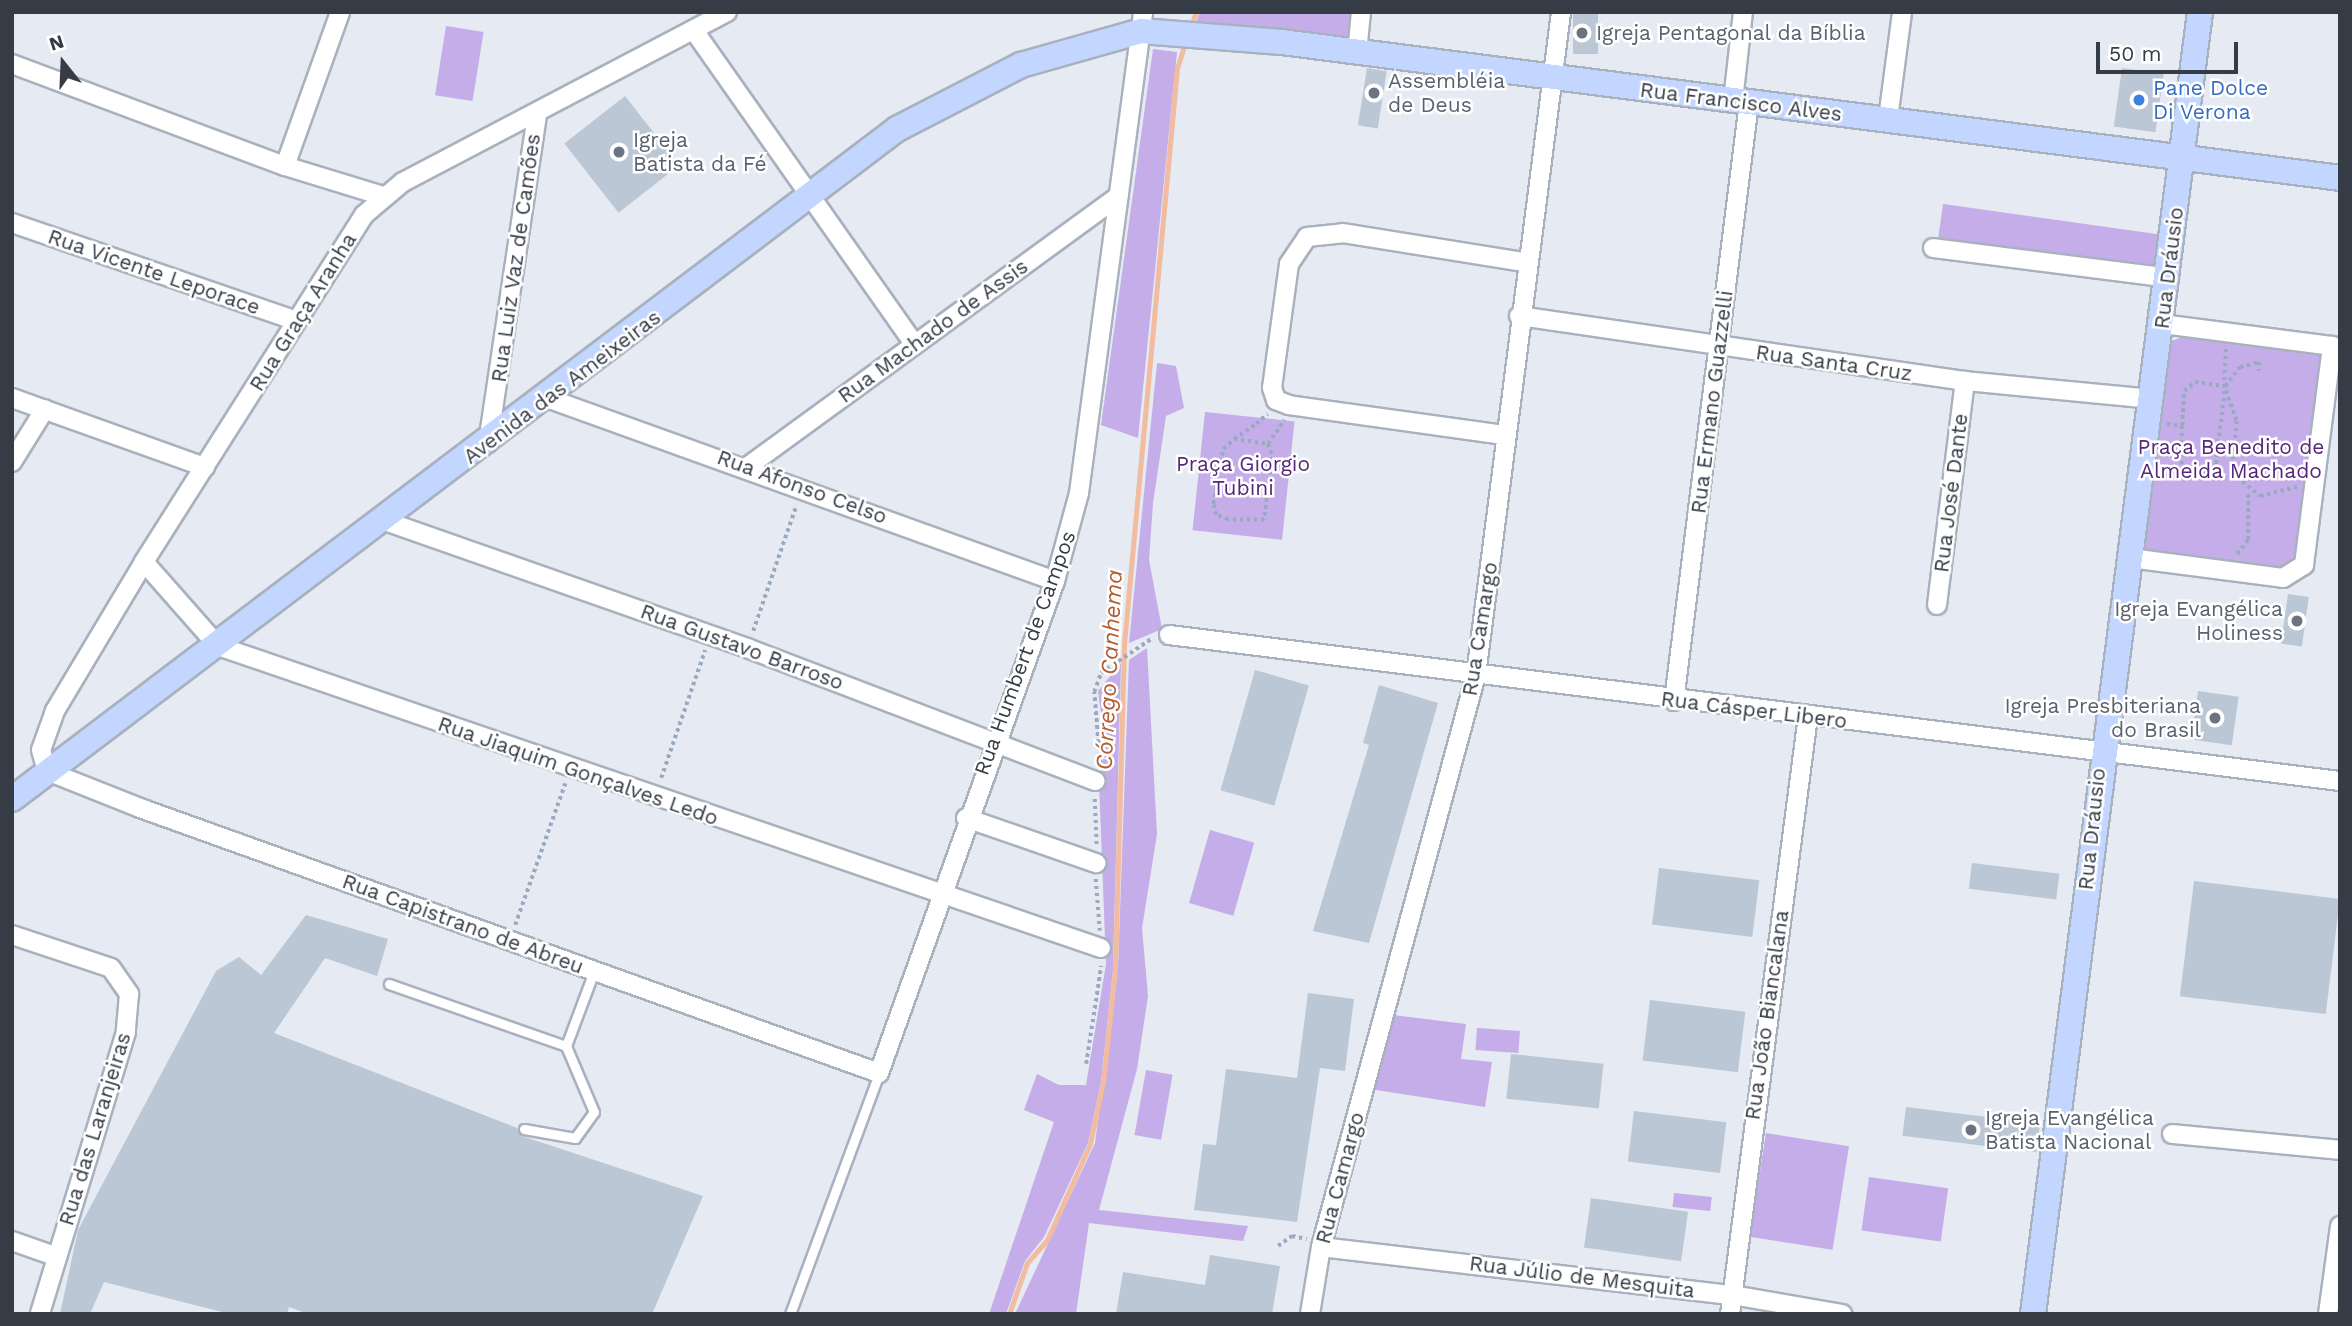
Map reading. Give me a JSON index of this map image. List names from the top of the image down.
{
  "streets": {
    "street": [
      "Rua Francisco Alves",
      "Rua Luiz Vaz de Camões",
      "Rua Dráusio",
      "Rua Vicente Leporace",
      "Rua Graça Aranha",
      "Rua Machado de Assis",
      "Rua Santa Cruz",
      "Avenida das Ameixeiras",
      "Rua Ermano Guazzelli",
      "Rua Afonso Celso",
      "Rua José Dante",
      "Rua Camargo",
      "Rua Gustavo Barroso",
      "Rua Humbert de Campos",
      "Rua Cásper Libero",
      "Rua Jiaquim Gonçalves Ledo",
      "Rua Capistrano de Abreu",
      "Rua João Biancalana",
      "Rua das Laranjeiras",
      "Rua Júlio de Mesquita"
    ]
  },
  "crossings": [
    ["Rua Francisco Alves", "Rua Dráusio"],
    ["Rua Francisco Alves", "Avenida das Ameixeiras"],
    ["Rua Francisco Alves", "Rua Ermano Guazzelli"],
    ["Rua Francisco Alves", "Rua Camargo"],
    ["Rua Francisco Alves", "Rua Humbert de Campos"],
    ["Rua Luiz Vaz de Camões", "Rua Graça Aranha"],
    ["Rua Luiz Vaz de Camões", "Avenida das Ameixeiras"],
    ["Rua Dráusio", "Rua Santa Cruz"],
    ["Rua Dráusio", "Rua Cásper Libero"],
    ["Rua Vicente Leporace", "Rua Graça Aranha"],
    ["Rua Graça Aranha", "Avenida das Ameixeiras"],
    ["Rua Graça Aranha", "Rua Capistrano de Abreu"],
    ["Rua Machado de Assis", "Rua Afonso Celso"],
    ["Rua Machado de Assis", "Rua Humbert de Campos"],
    ["Rua Santa Cruz", "Rua Ermano Guazzelli"],
    ["Rua Santa Cruz", "Rua José Dante"],
    ["Rua Santa Cruz", "Rua Camargo"],
    ["Avenida das Ameixeiras", "Rua Afonso Celso"],
    ["Avenida das Ameixeiras", "Rua Gustavo Barroso"],
    ["Avenida das Ameixeiras", "Rua Humbert de Campos"],
    ["Avenida das Ameixeiras", "Rua Jiaquim Gonçalves Ledo"],
    ["Avenida das Ameixeiras", "Rua Capistrano de Abreu"],
    ["Rua Ermano Guazzelli", "Rua Cásper Libero"],
    ["Rua Afonso Celso", "Rua Humbert de Campos"],
    ["Rua Camargo", "Rua Cásper Libero"],
    ["Rua Camargo", "Rua Júlio de Mesquita"],
    ["Rua Gustavo Barroso", "Rua Humbert de Campos"],
    ["Rua Humbert de Campos", "Rua Jiaquim Gonçalves Ledo"],
    ["Rua Humbert de Campos", "Rua Capistrano de Abreu"],
    ["Rua Cásper Libero", "Rua João Biancalana"],
    ["Rua João Biancalana", "Rua Júlio de Mesquita"]
  ],
  "water": ["Córrego Canhema"],
  "parks": ["Praça Benedito de Almeida Machado", "Praça Giorgio Tubini"],
  "places": [
    "Igreja Pentagonal da Bíblia",
    "Assembléia de Deus",
    "Pane Dolce Di Verona",
    "Igreja Batista da Fé",
    "Igreja Evangélica Holiness",
    "Igreja Presbiteriana do Brasil",
    "Igreja Evangélica Batista Nacional"
  ],
  "scale_bar": "50 m",
  "north": "top"
}
